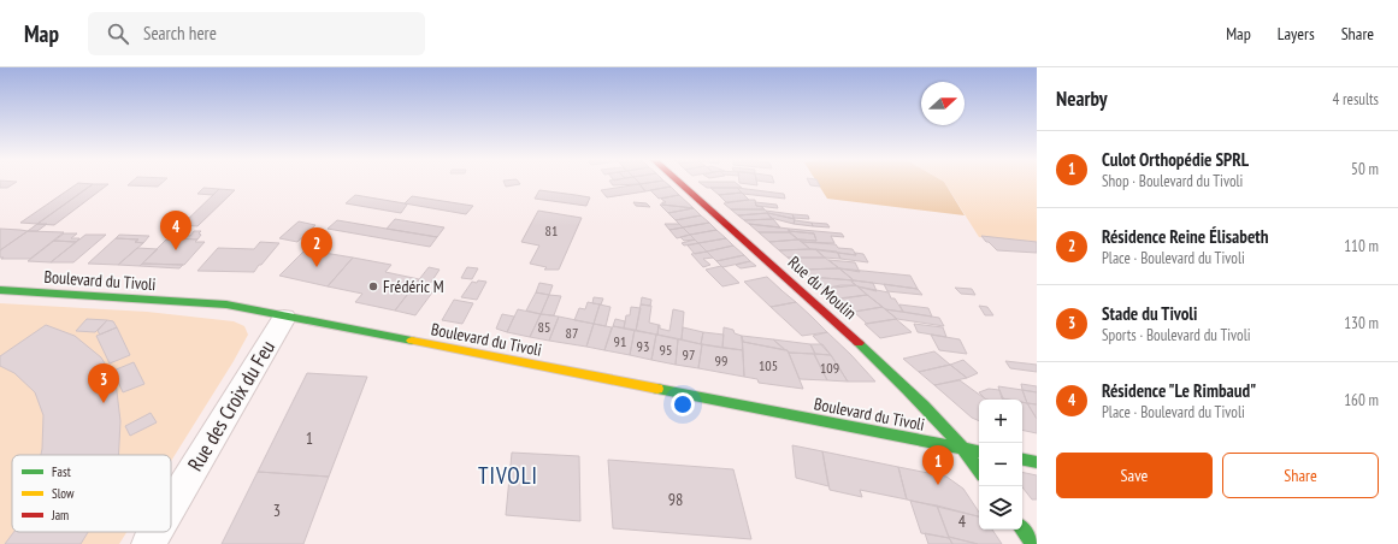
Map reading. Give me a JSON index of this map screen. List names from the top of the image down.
{
  "streets": {
    "street": ["Boulevard du Tivoli", "Rue du Moulin", "Rue des Croix du Feu"]
  },
  "crossings": [
    ["Boulevard du Tivoli", "Rue du Moulin"],
    ["Boulevard du Tivoli", "Rue des Croix du Feu"]
  ],
  "districts": ["TIVOLI"],
  "places": ["Frédéric M"],
  "house_numbers": [
    "81",
    "85",
    "87",
    "91",
    "93",
    "95",
    "97",
    "99",
    "105",
    "109",
    "1",
    "98",
    "3",
    "4"
  ],
  "legend": ["Fast", "Slow", "Jam"],
  "north": "right",
  "page": {
    "header": "Map",
    "search": "Search here",
    "nav": ["Map", "Layers", "Share"],
    "heading": ["Nearby", "4 results"],
    "list": [
      {
        "mark": "1",
        "name": "Culot Orthopédie SPRL",
        "note": "Shop · Boulevard du Tivoli",
        "value": "50 m"
      },
      {
        "mark": "2",
        "name": "Résidence Reine Élisabeth",
        "note": "Place · Boulevard du Tivoli",
        "value": "110 m"
      },
      {
        "mark": "3",
        "name": "Stade du Tivoli",
        "note": "Sports · Boulevard du Tivoli",
        "value": "130 m"
      },
      {
        "mark": "4",
        "name": "Résidence \"Le Rimbaud\"",
        "note": "Place · Boulevard du Tivoli",
        "value": "160 m"
      }
    ],
    "pins": [
      "4",
      "2",
      "3",
      "1"
    ],
    "map_buttons": ["+", "−"],
    "buttons": ["Save", "Share"]
  }
}
